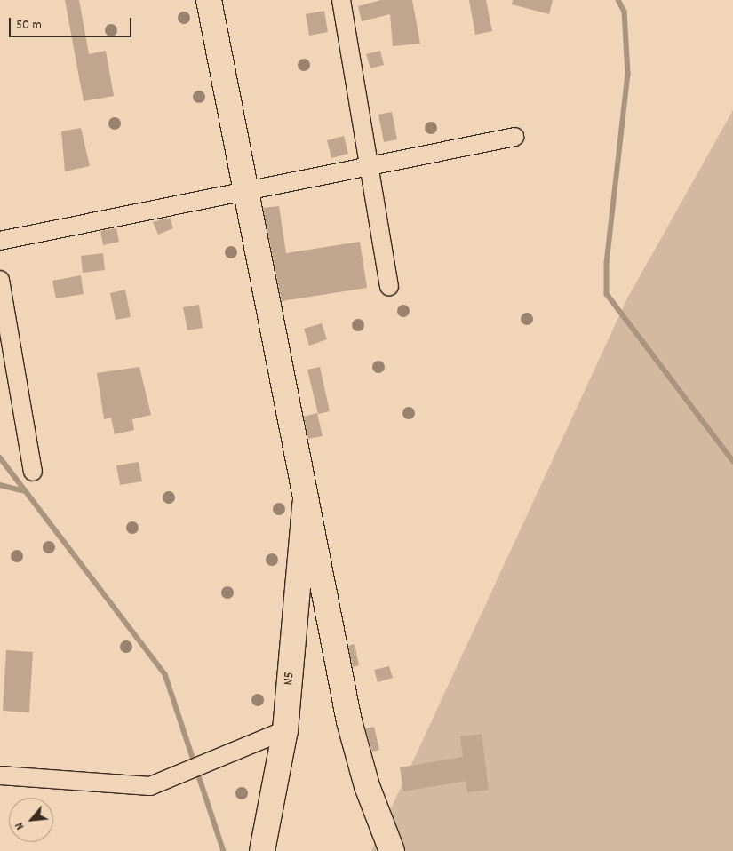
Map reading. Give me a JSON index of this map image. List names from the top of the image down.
{
  "streets": {
    "main road": ["N5"]
  },
  "scale_bar": "50 m",
  "north": "bottom left"
}
